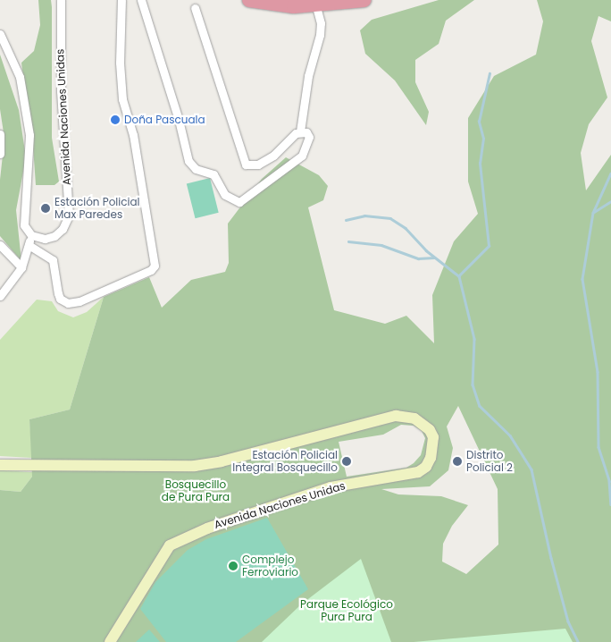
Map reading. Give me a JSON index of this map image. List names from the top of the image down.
{
  "streets": {
    "street": ["Avenida Naciones Unidas"]
  },
  "parks": ["Bosquecillo de Pura Pura", "Parque Ecológico Pura Pura"],
  "places": [
    "Doña Pascuala",
    "Estación Policial Max Paredes",
    "Estación Policial Integral Bosquecillo",
    "Distrito Policial 2",
    "Complejo Ferroviario"
  ]
}
